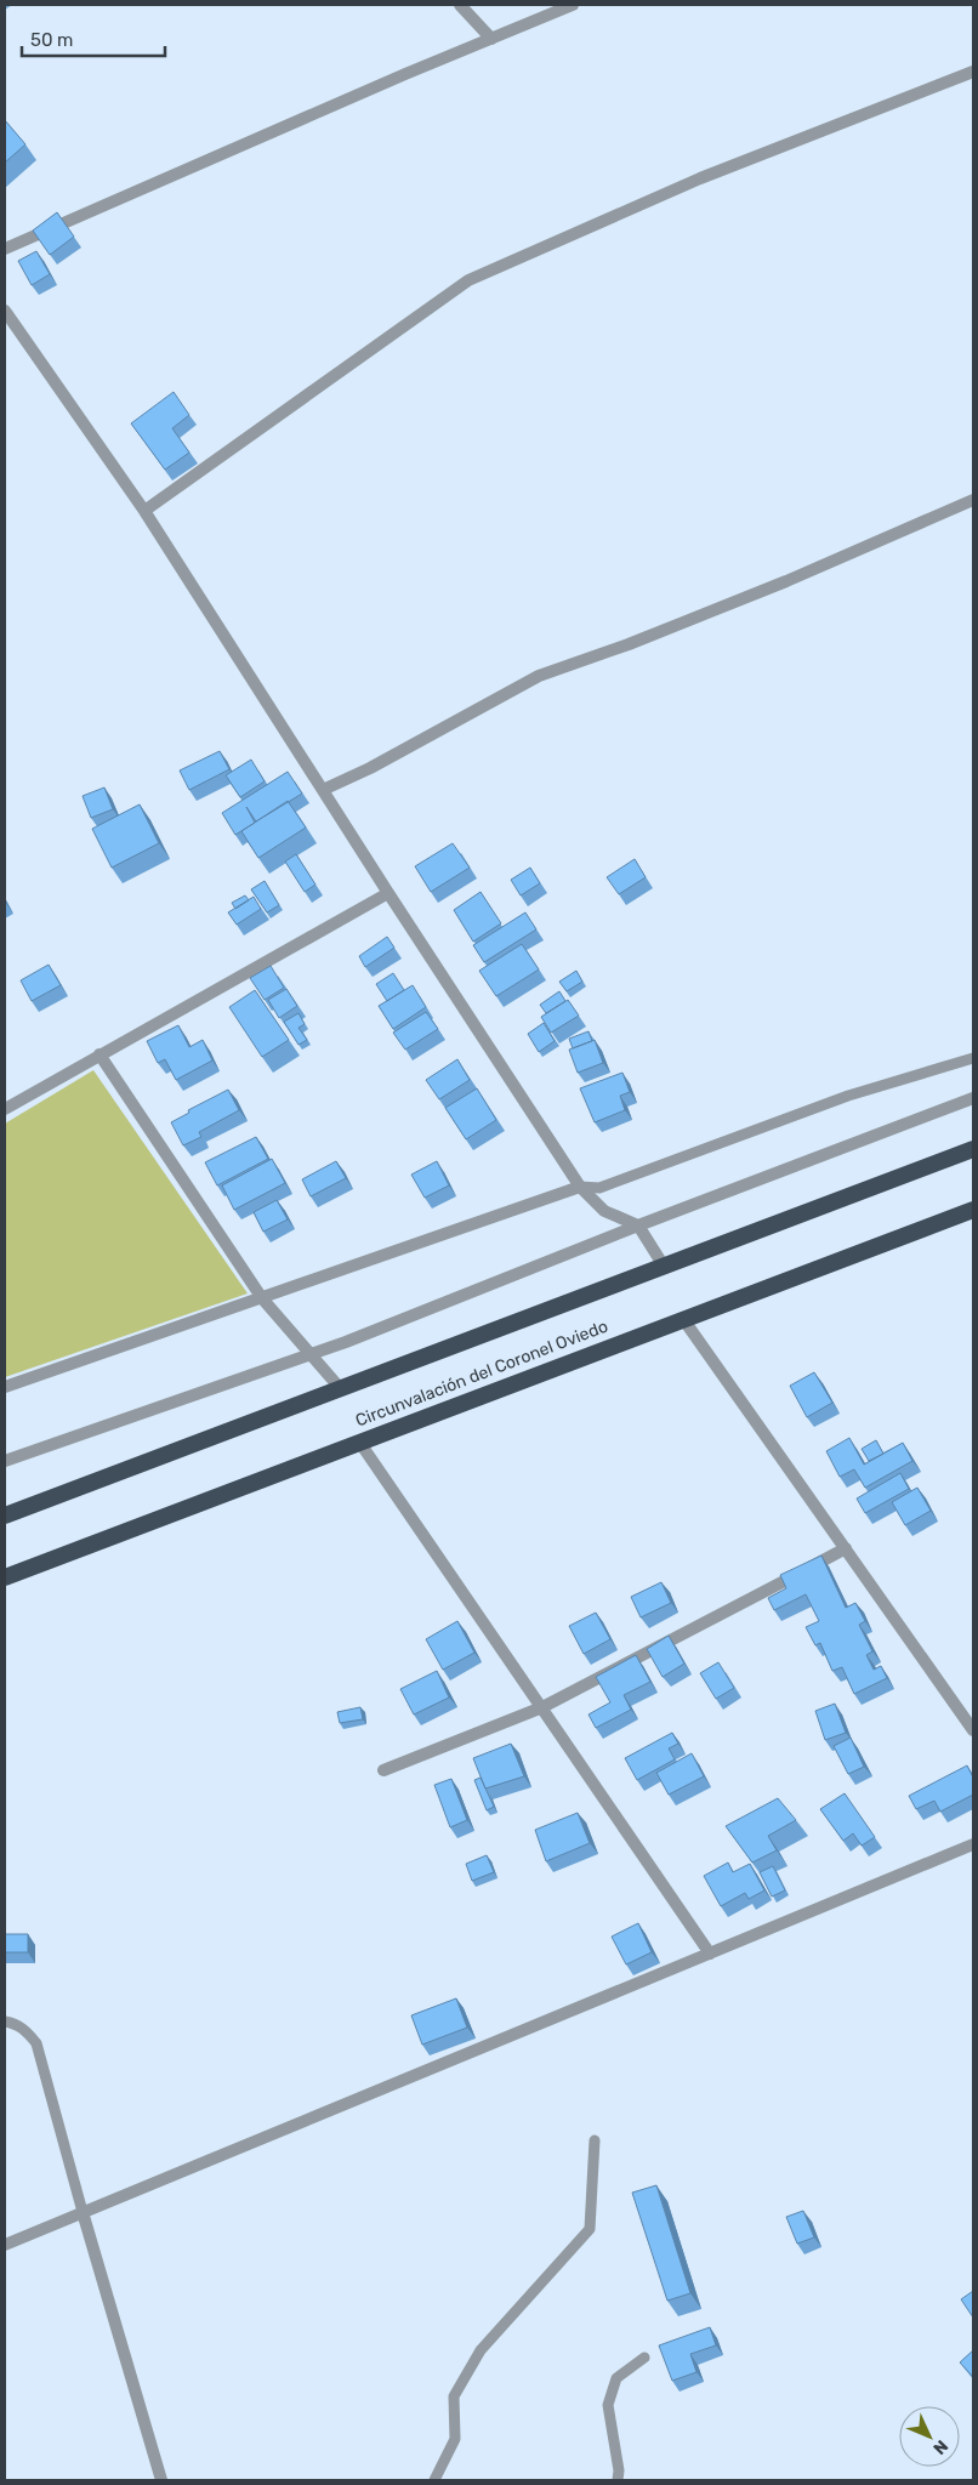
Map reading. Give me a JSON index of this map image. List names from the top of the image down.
{
  "streets": {
    "highway": ["Circunvalación del Coronel Oviedo"]
  },
  "scale_bar": "50 m",
  "north": "bottom right"
}
